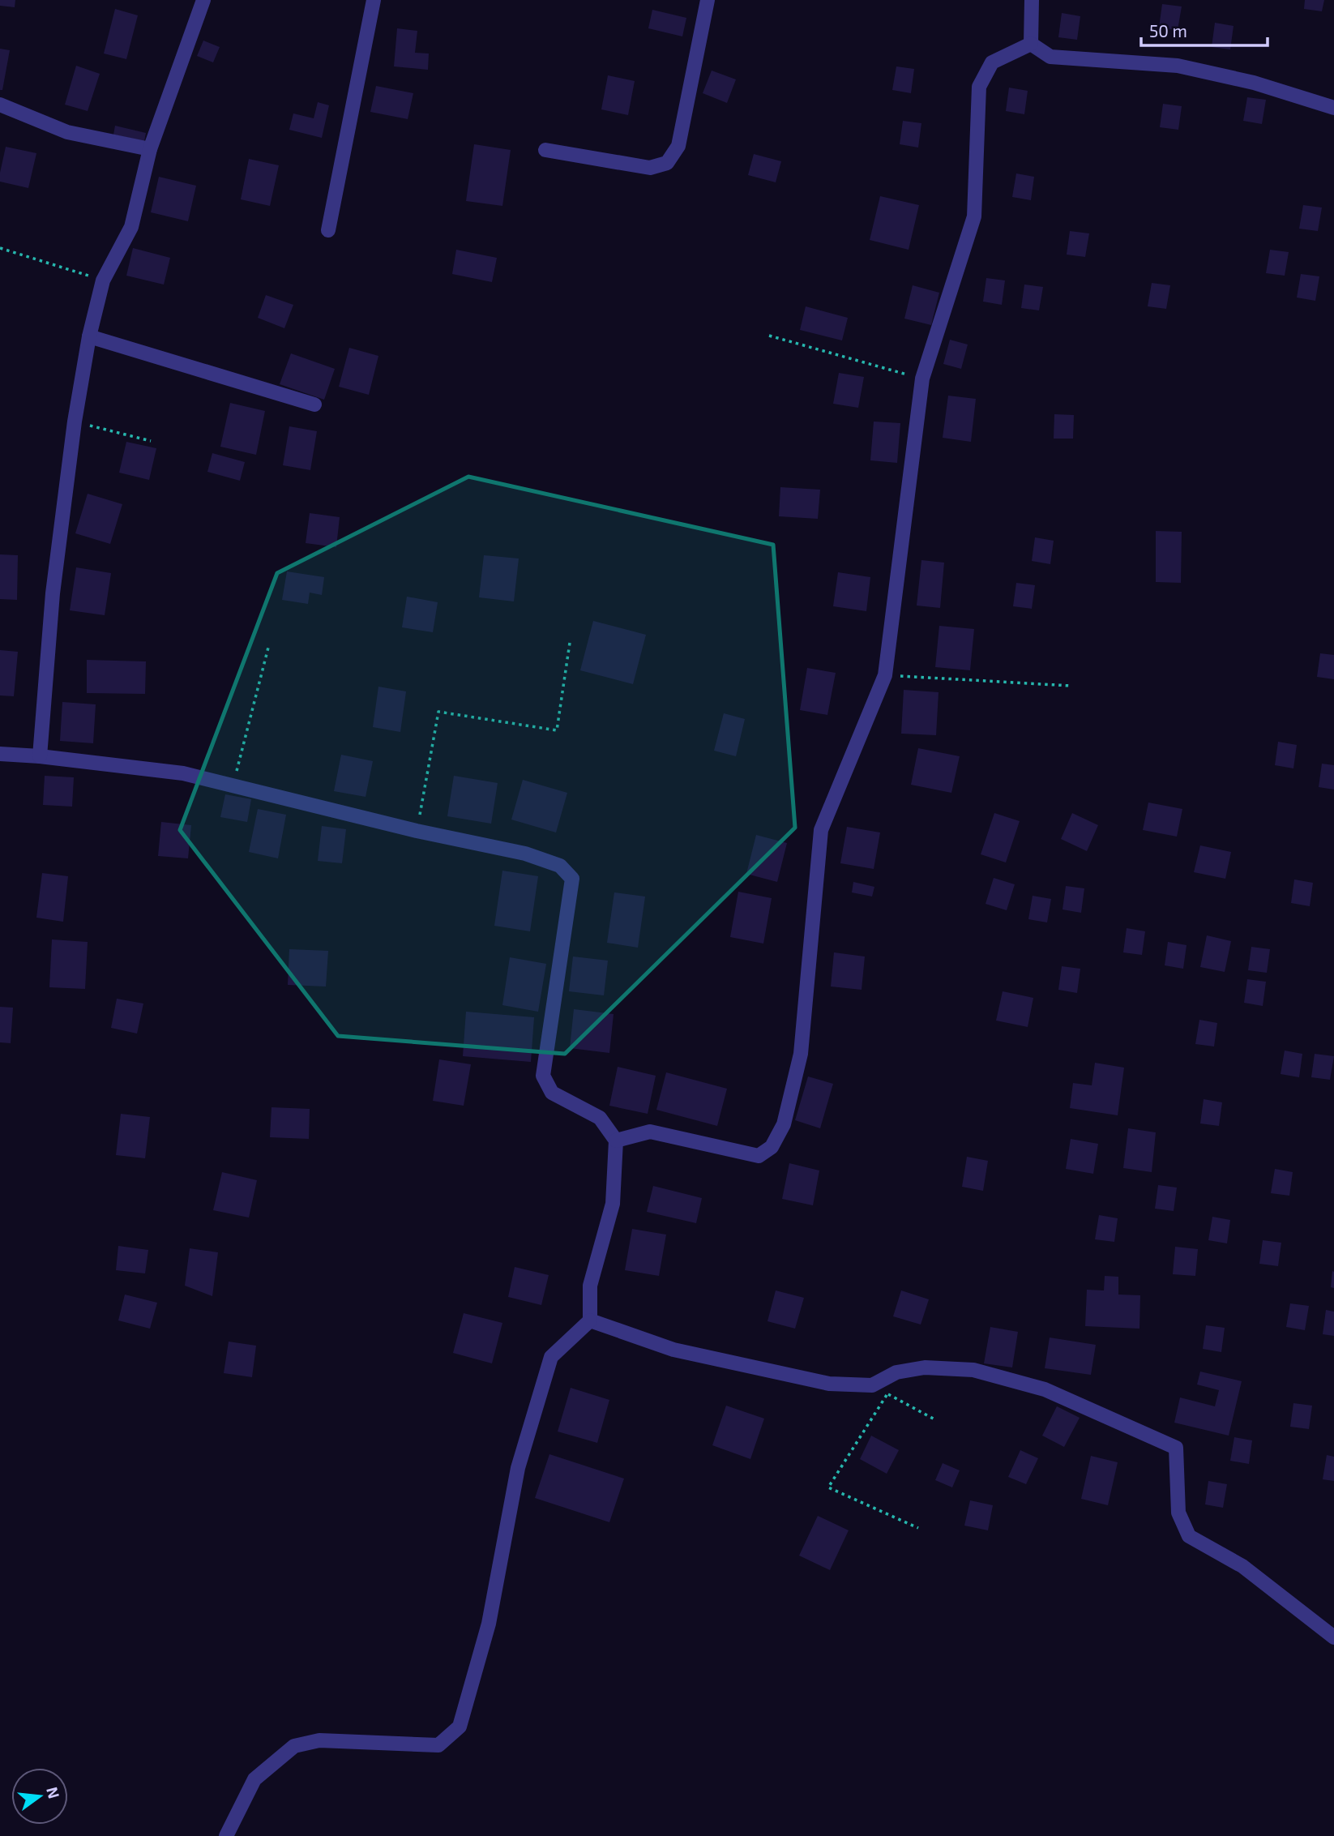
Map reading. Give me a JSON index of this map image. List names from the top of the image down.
{
  "scale_bar": "50 m",
  "north": "right"
}
